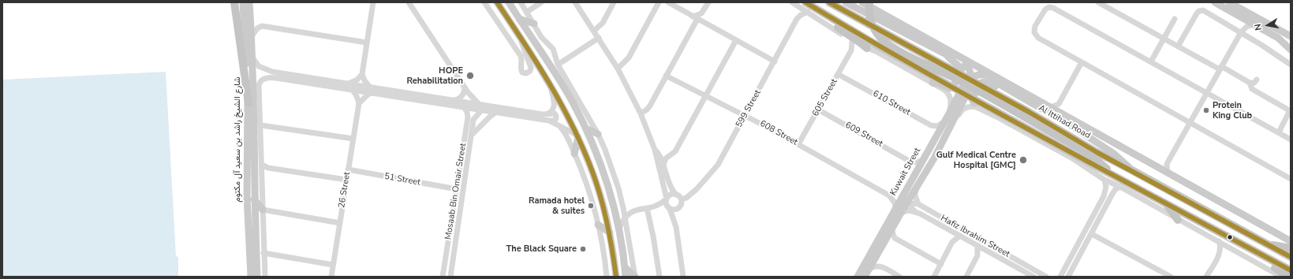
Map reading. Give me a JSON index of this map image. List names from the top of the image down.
{
  "streets": {
    "highway": ["Al Ittihad Road"],
    "main road": ["شارع الشيخ راشد بن سعيد آل مكتوم", "Kuwait Street"],
    "street": [
      "605 Street",
      "610 Street",
      "599 Street",
      "608 Street",
      "609 Street",
      "51 Street",
      "26 Street",
      "Mosaab Bin Omair Street",
      "Hafiz Ibrahim Street"
    ]
  },
  "crossings": [
    ["605 Street", "610 Street"],
    ["605 Street", "608 Street"],
    ["605 Street", "609 Street"],
    ["610 Street", "Kuwait Street"],
    ["599 Street", "608 Street"],
    ["608 Street", "Kuwait Street"],
    ["609 Street", "Kuwait Street"],
    ["51 Street", "26 Street"],
    ["51 Street", "Mosaab Bin Omair Street"]
  ],
  "places": [
    "HOPE Rehabilitation",
    "Protein King Club",
    "Gulf Medical Centre Hospital [GMC]",
    "Ramada hotel & suites",
    "The Black Square"
  ],
  "north": "left"
}
